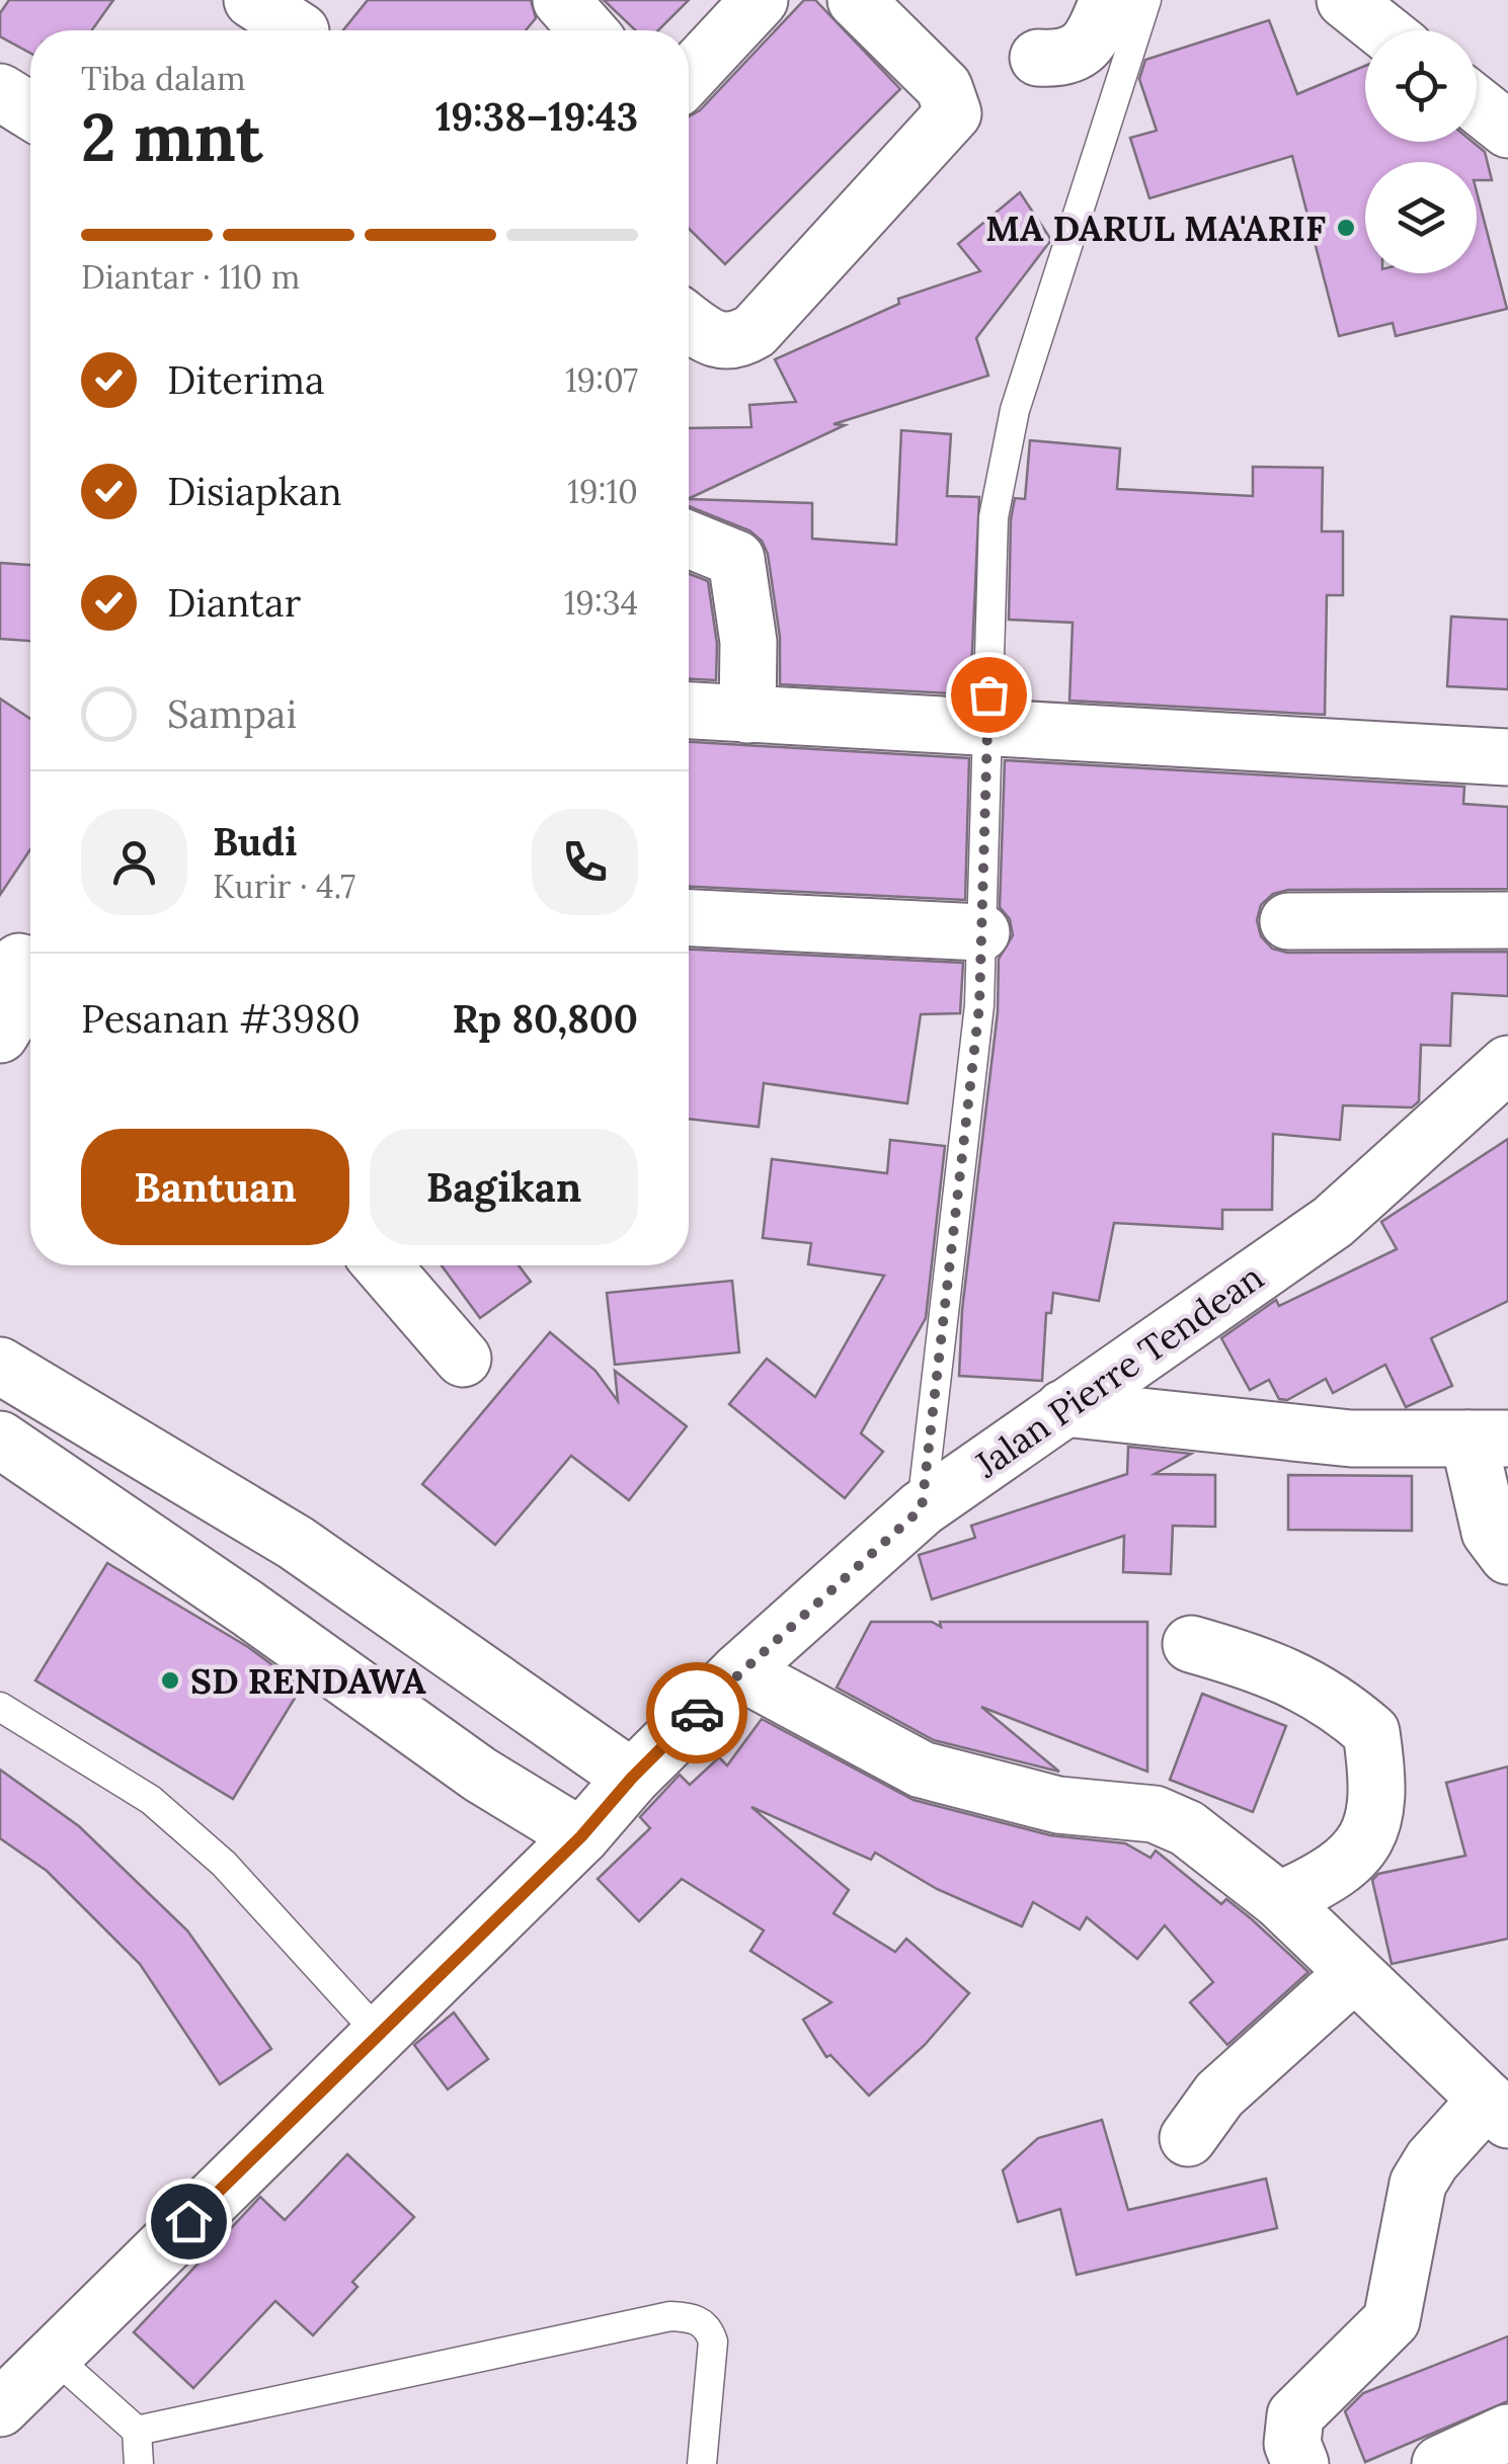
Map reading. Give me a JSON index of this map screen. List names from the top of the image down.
{
  "streets": {
    "street": ["Jalan Pierre Tendean"]
  },
  "places": ["MA DARUL MA'ARIF", "SD RENDAWA"],
  "page": {
    "heading": ["2 mnt", "Tiba dalam", "19:38–19:43"],
    "panel": [
      "Budi",
      "Kurir · 4.7",
      "Pesanan #3980",
      "Rp 80,800"
    ],
    "bar": "Diantar · 110 m",
    "list": [
      ["Diterima", "19:07"],
      ["Disiapkan", "19:10"],
      ["Diantar", "19:34"],
      "Sampai"
    ],
    "buttons": ["Bantuan", "Bagikan"]
  }
}
